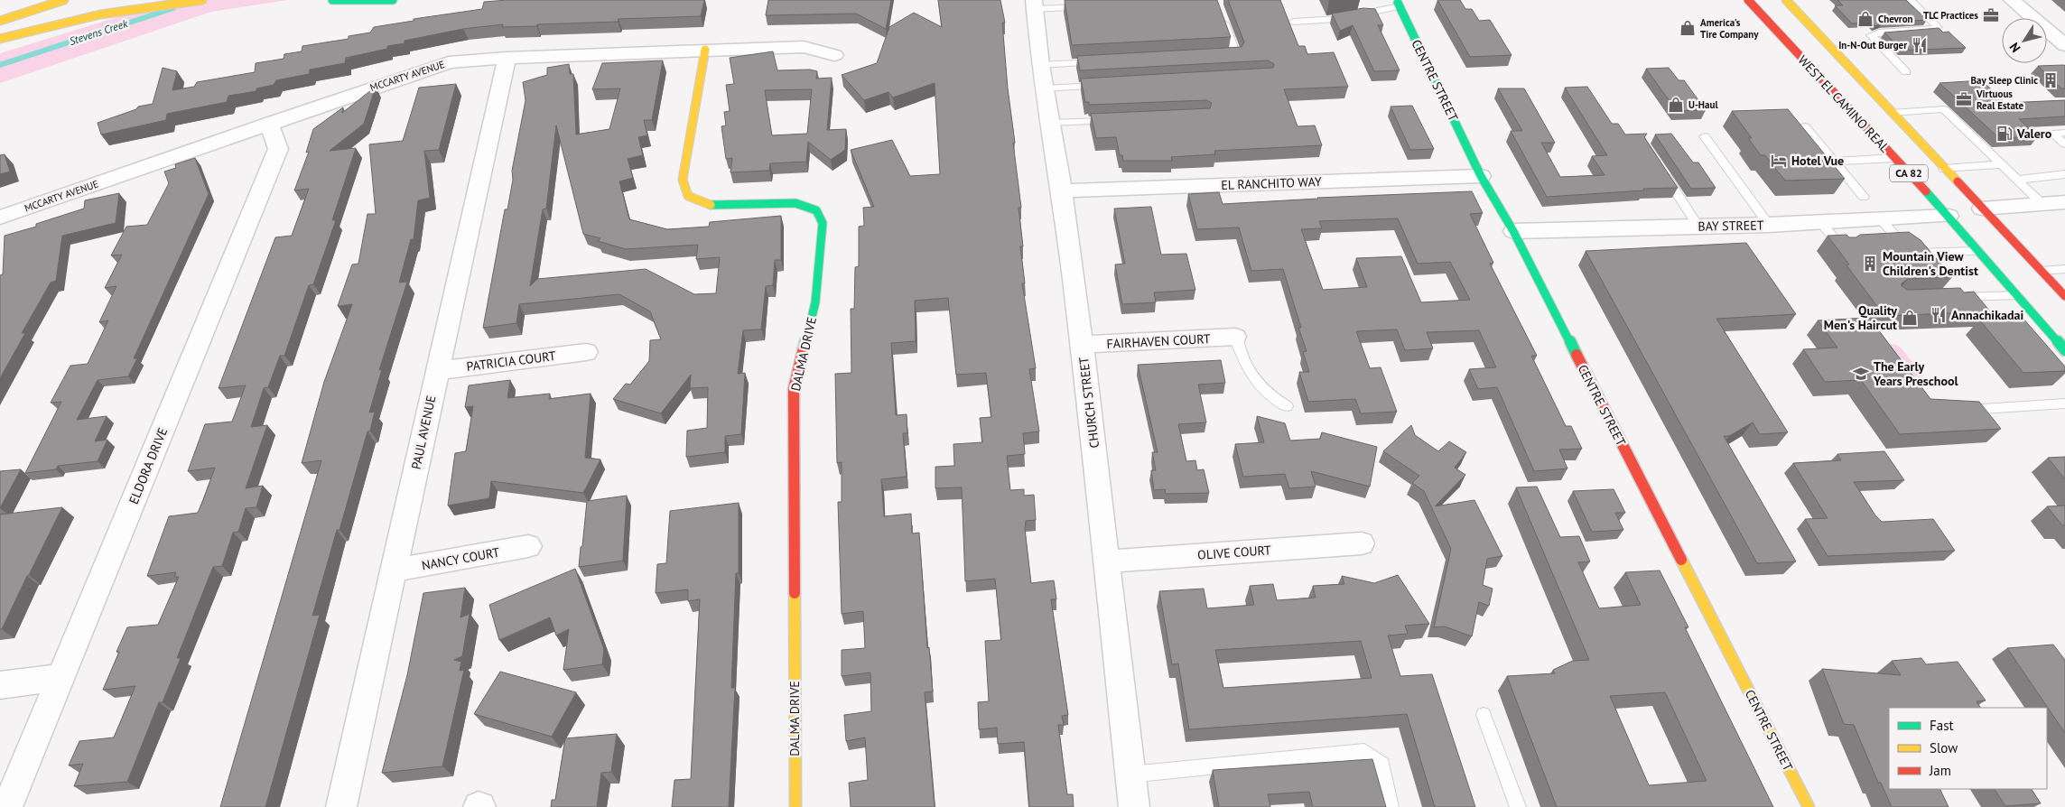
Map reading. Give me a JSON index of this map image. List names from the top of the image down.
{
  "streets": {
    "main road": [
      "CENTRE STREET",
      "WEST EL CAMINO REAL",
      "CA 82",
      "DALMA DRIVE"
    ],
    "street": [
      "MCCARTY AVENUE",
      "EL RANCHITO WAY",
      "BAY STREET",
      "FAIRHAVEN COURT",
      "PATRICIA COURT",
      "CHURCH STREET",
      "PAUL AVENUE",
      "ELDORA DRIVE",
      "OLIVE COURT",
      "NANCY COURT"
    ]
  },
  "crossings": [
    ["MCCARTY AVENUE", "DALMA DRIVE"],
    ["MCCARTY AVENUE", "PAUL AVENUE"],
    ["MCCARTY AVENUE", "ELDORA DRIVE"],
    ["CENTRE STREET", "EL RANCHITO WAY"],
    ["CENTRE STREET", "BAY STREET"],
    ["WEST EL CAMINO REAL", "BAY STREET"],
    ["EL RANCHITO WAY", "CHURCH STREET"],
    ["FAIRHAVEN COURT", "CHURCH STREET"],
    ["PATRICIA COURT", "PAUL AVENUE"],
    ["CHURCH STREET", "OLIVE COURT"],
    ["PAUL AVENUE", "NANCY COURT"]
  ],
  "water": ["Stevens Creek"],
  "places": {
    "office": ["TLC Practices", "Virtuous Real Estate"],
    "shop": [
      "Chevron",
      "America's Tire Company",
      "U-Haul",
      "Quality Men's Haircut"
    ],
    "restaurant": ["In-N-Out Burger", "Annachikadai"],
    "building": ["Bay Sleep Clinic", "Mountain View Children's Dentist"],
    "fuel station": ["Valero"],
    "hotel": ["Hotel Vue"],
    "school or university": ["The Early Years Preschool"]
  },
  "legend": ["Fast", "Slow", "Jam"],
  "north": "bottom left"
}
